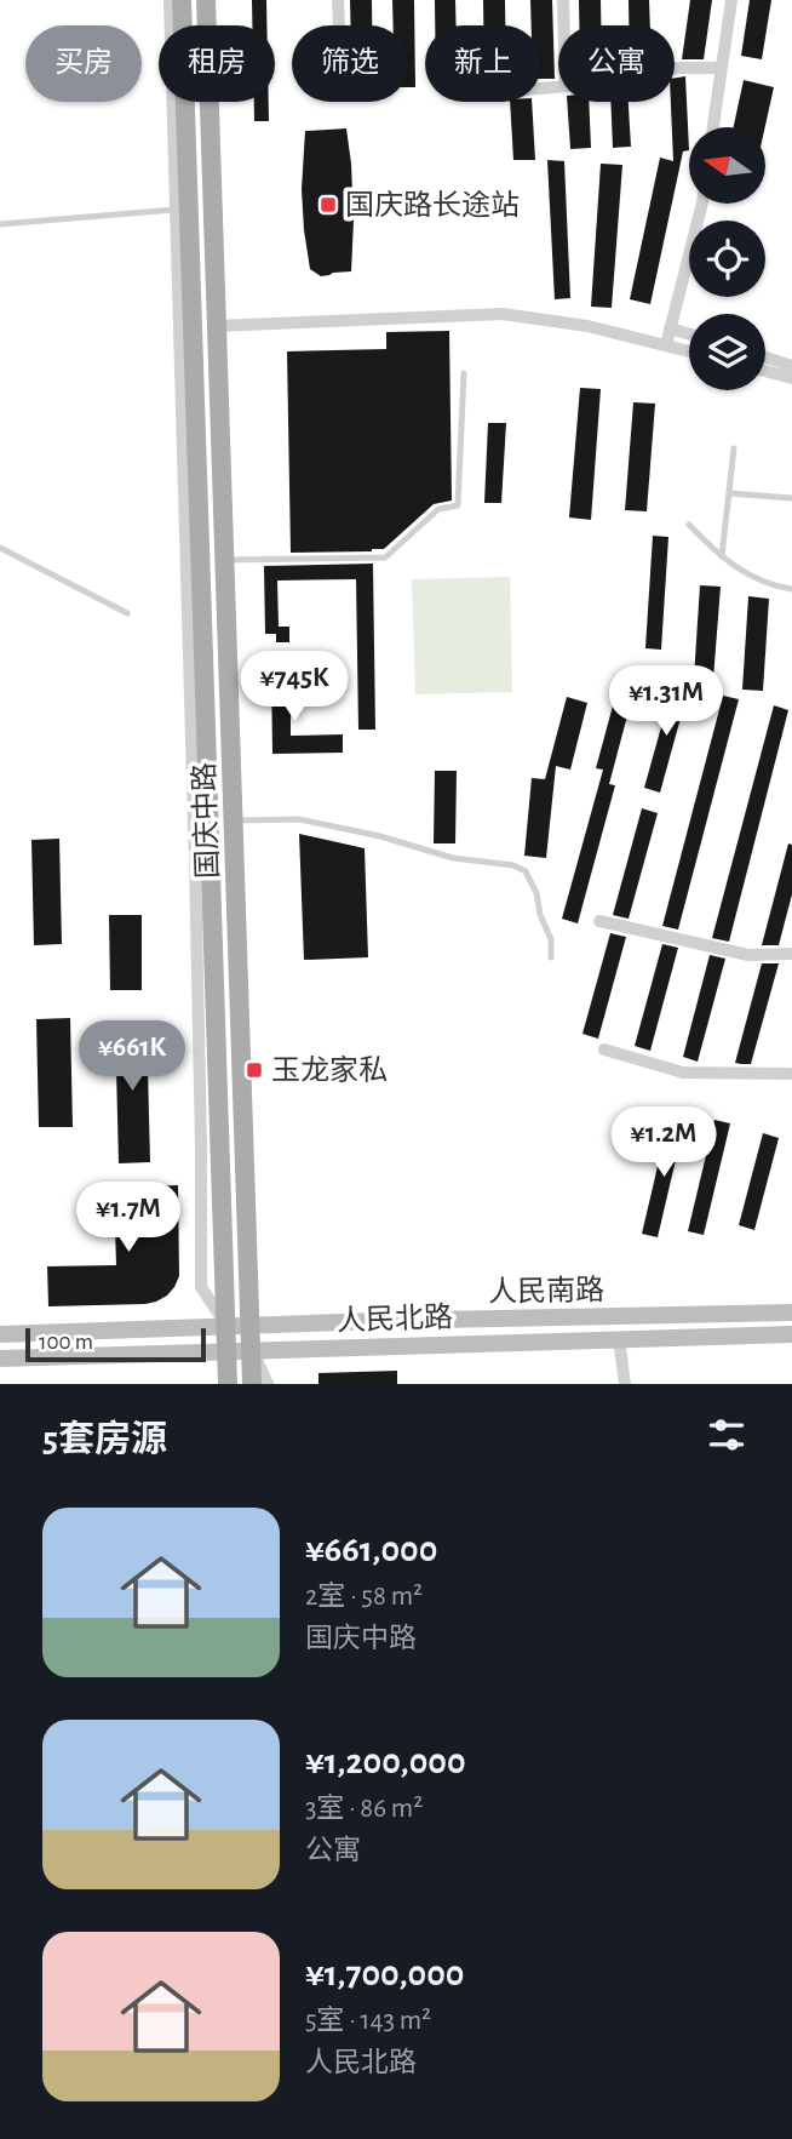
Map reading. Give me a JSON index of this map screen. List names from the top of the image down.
{
  "streets": {
    "main road": ["国庆中路", "人民南路", "人民北路"]
  },
  "crossings": [
    ["国庆中路", "人民南路"],
    ["国庆中路", "人民北路"]
  ],
  "places": {
    "transit": ["国庆路长途站", "玉龙家私"]
  },
  "scale_bar": "100 m",
  "north": "left",
  "page": {
    "chip": [
      "买房",
      "租房",
      "筛选",
      "新上",
      "公寓"
    ],
    "price": [
      "¥745K",
      "¥1.31M",
      "¥661K",
      "¥1.2M",
      "¥1.7M"
    ],
    "scale": "100 m",
    "heading": "5套房源",
    "list": [
      {
        "name": "¥661,000",
        "note": "2室 · 58 m² · 国庆中路"
      },
      {
        "name": "¥1,200,000",
        "note": "3室 · 86 m² · 公寓"
      },
      {
        "name": "¥1,700,000",
        "note": "5室 · 143 m² · 人民北路"
      }
    ]
  }
}
